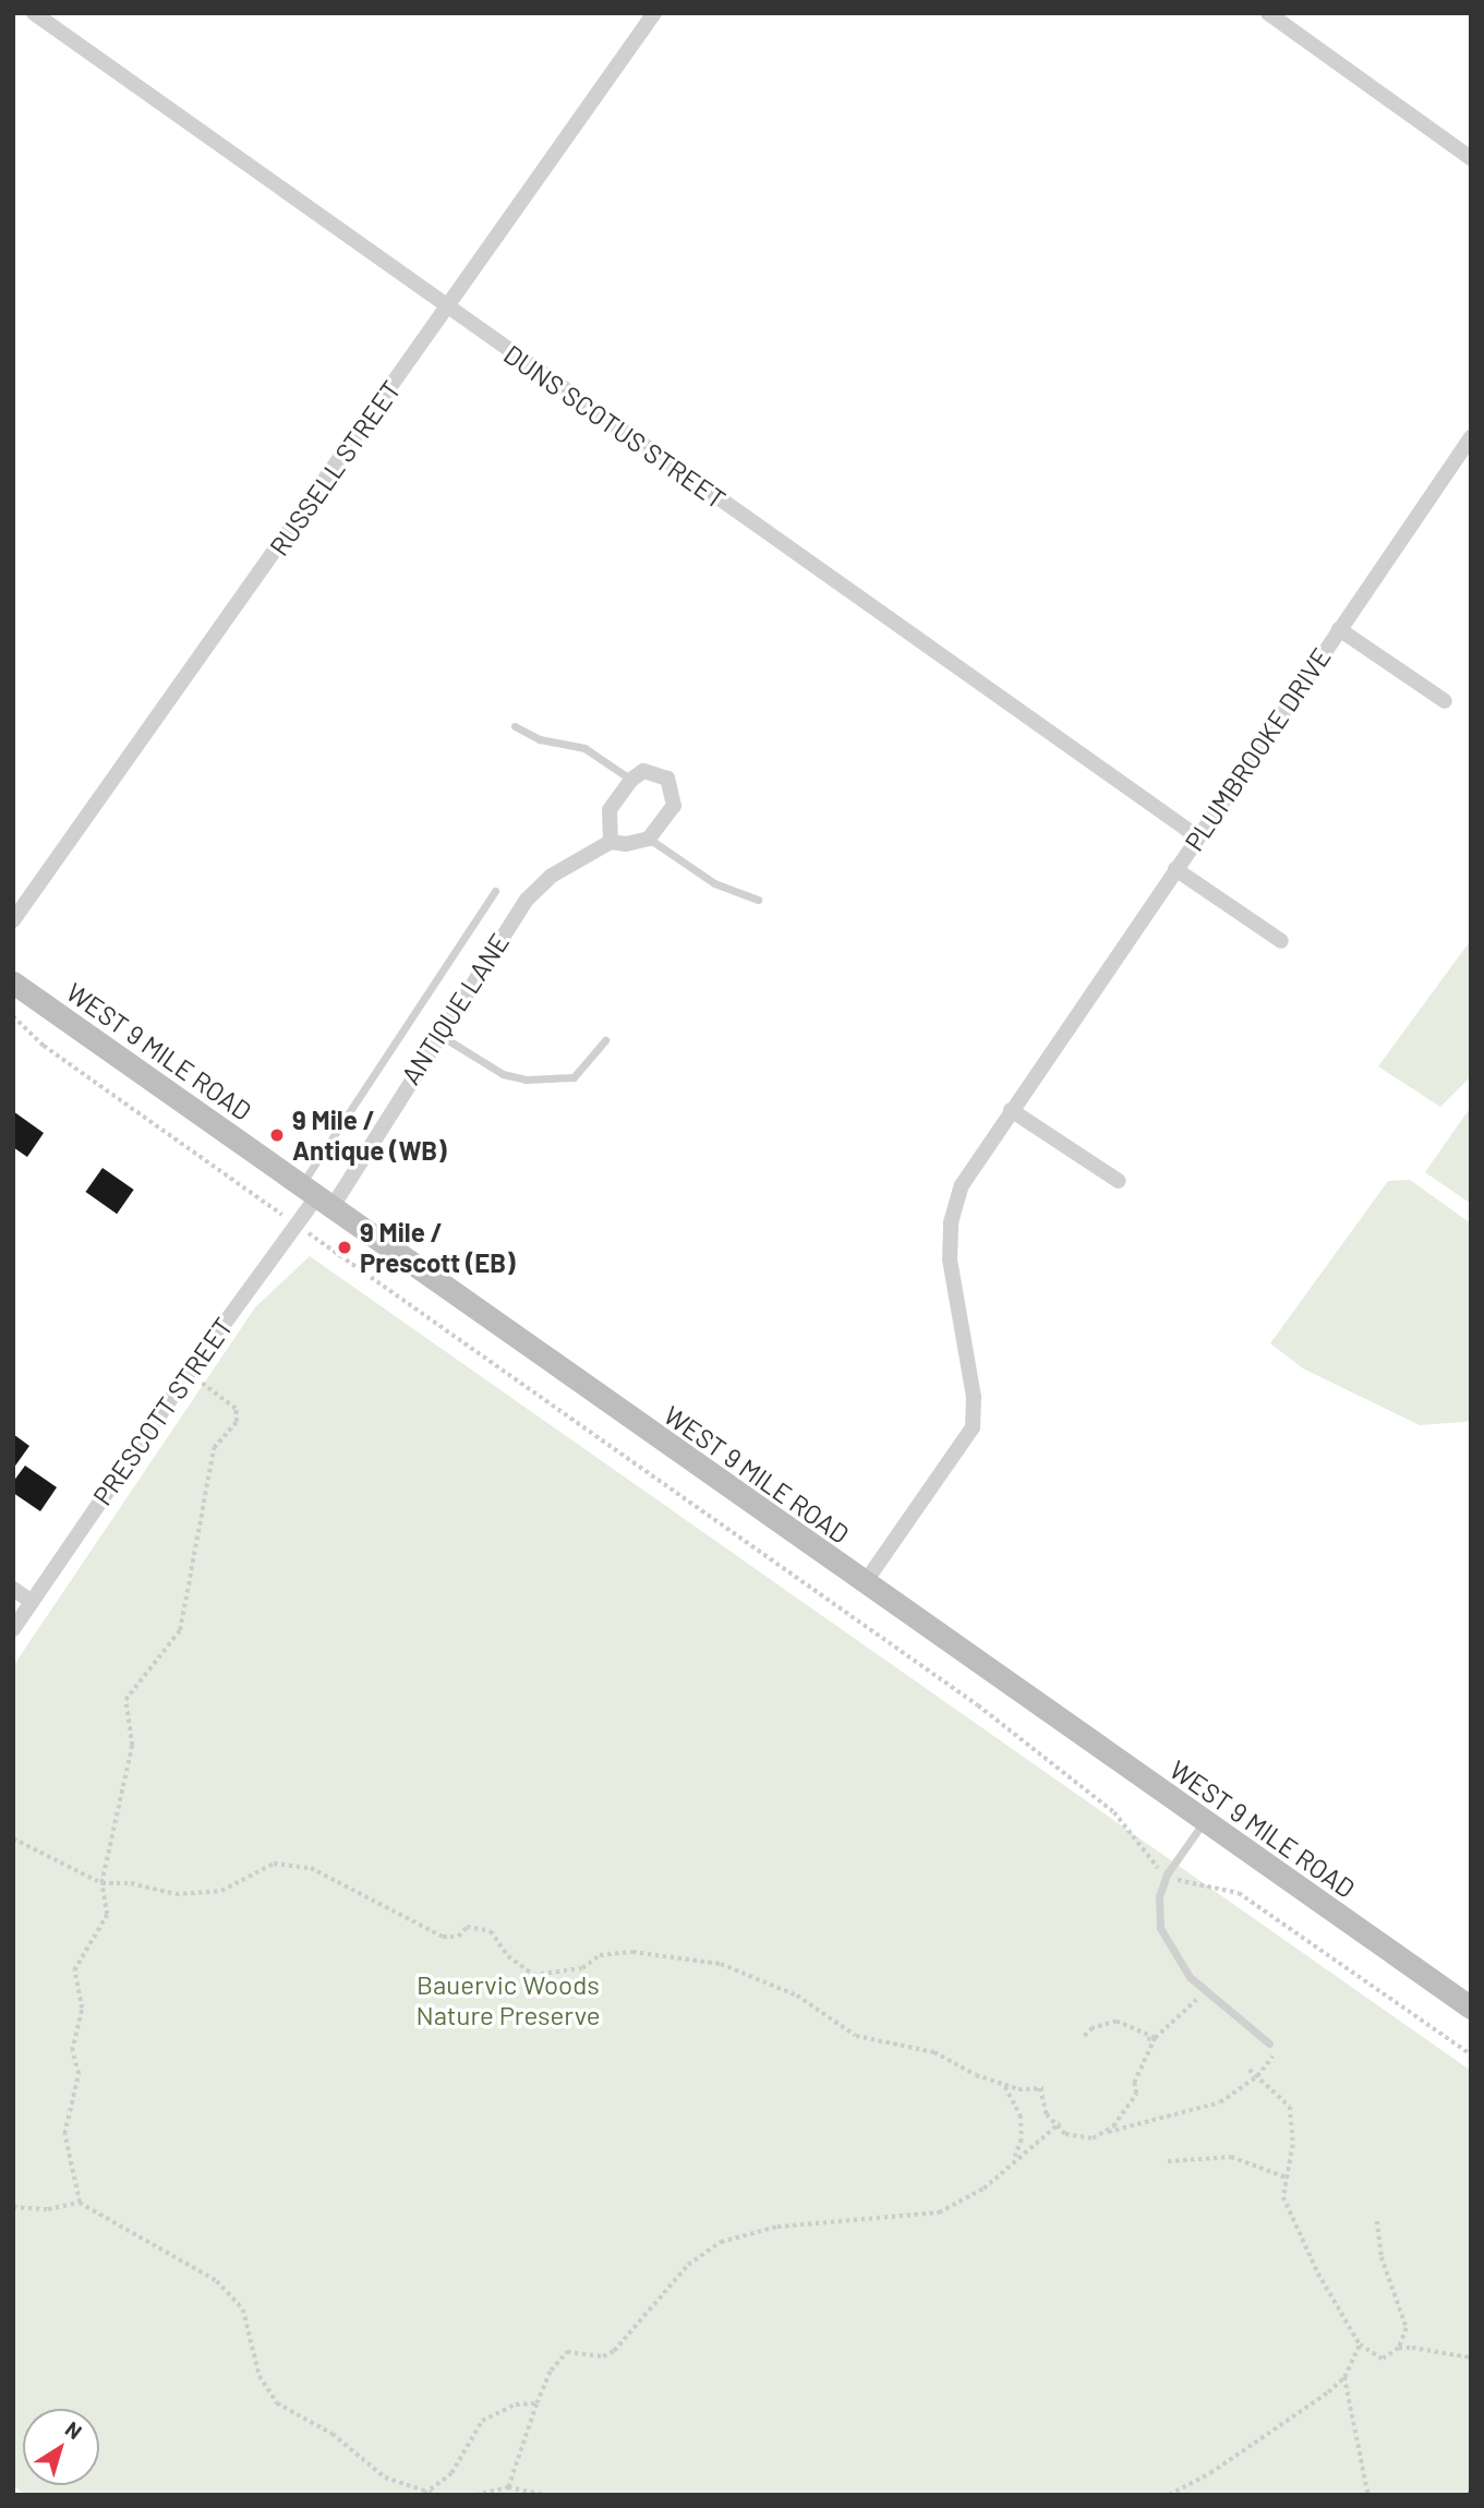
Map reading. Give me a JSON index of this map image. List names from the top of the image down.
{
  "streets": {
    "main road": ["WEST 9 MILE ROAD"],
    "street": [
      "DUNS SCOTUS STREET",
      "RUSSELL STREET",
      "PLUMBROOKE DRIVE",
      "ANTIQUE LANE",
      "PRESCOTT STREET"
    ]
  },
  "crossings": [
    ["DUNS SCOTUS STREET", "RUSSELL STREET"],
    ["DUNS SCOTUS STREET", "PLUMBROOKE DRIVE"],
    ["PLUMBROOKE DRIVE", "WEST 9 MILE ROAD"],
    ["ANTIQUE LANE", "WEST 9 MILE ROAD"],
    ["ANTIQUE LANE", "PRESCOTT STREET"],
    ["WEST 9 MILE ROAD", "PRESCOTT STREET"]
  ],
  "parks": ["Bauervic Woods Nature Preserve"],
  "places": ["9 Mile / Antique (WB)", "9 Mile / Prescott (EB)"],
  "north": "top right"
}
